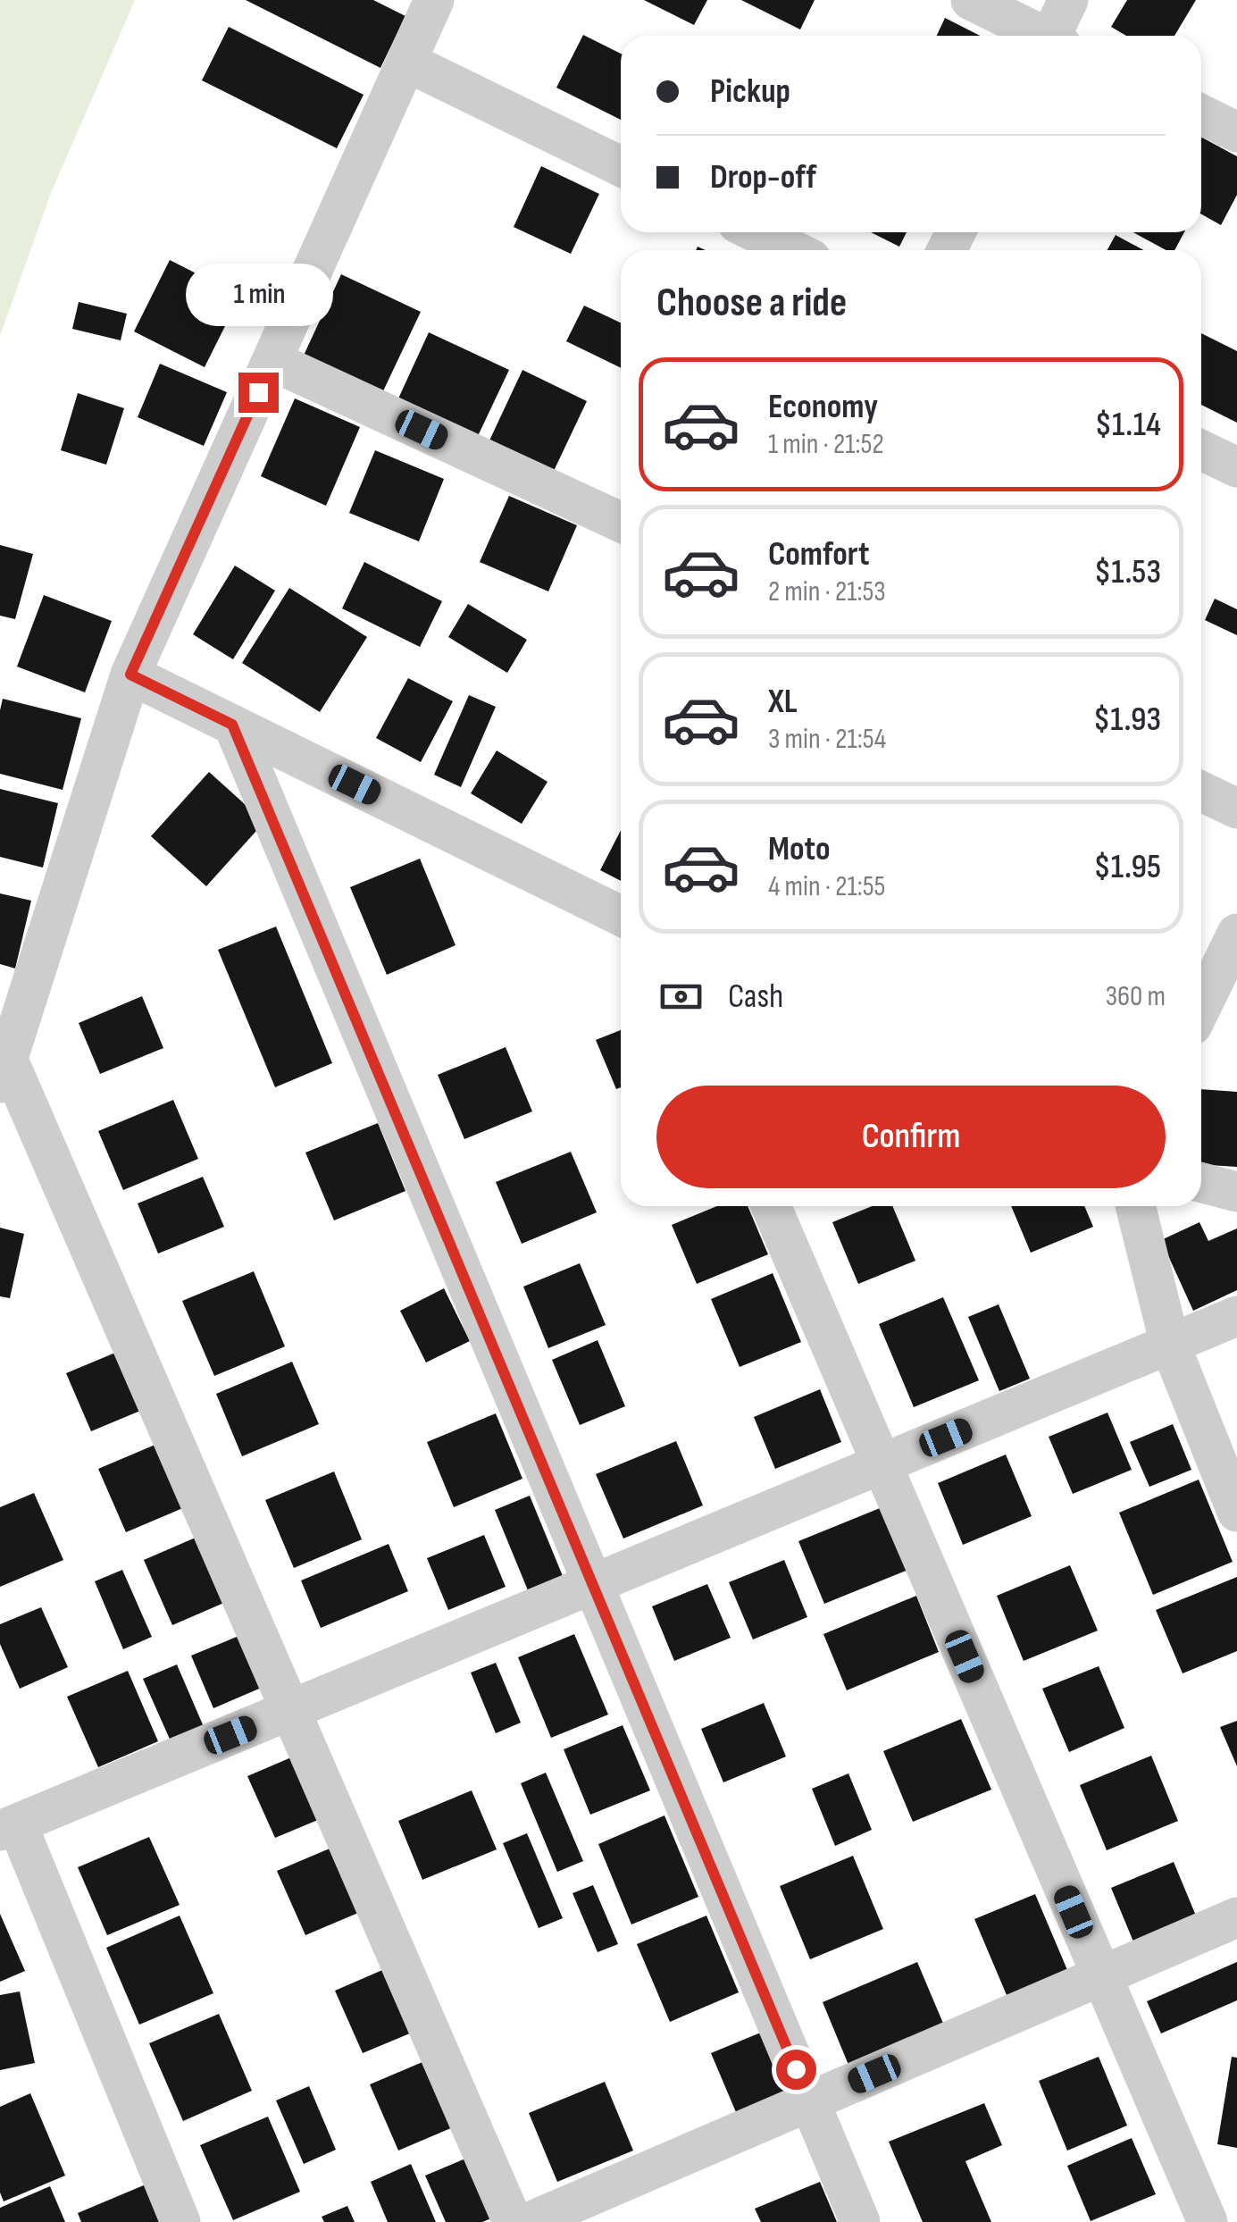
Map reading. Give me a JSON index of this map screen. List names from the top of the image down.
{
  "page": {
    "banner": ["Pickup", "Drop-off"],
    "heading": "Choose a ride",
    "bubble": "1 min",
    "list": [
      {
        "name": "Economy",
        "note": "1 min · 21:52",
        "value": "$1.14"
      },
      {
        "name": "Comfort",
        "note": "2 min · 21:53",
        "value": "$1.53"
      },
      {
        "name": "XL",
        "note": "3 min · 21:54",
        "value": "$1.93"
      },
      {
        "name": "Moto",
        "note": "4 min · 21:55",
        "value": "$1.95"
      }
    ],
    "pay": ["Cash", "360 m"],
    "buttons": "Confirm"
  }
}
